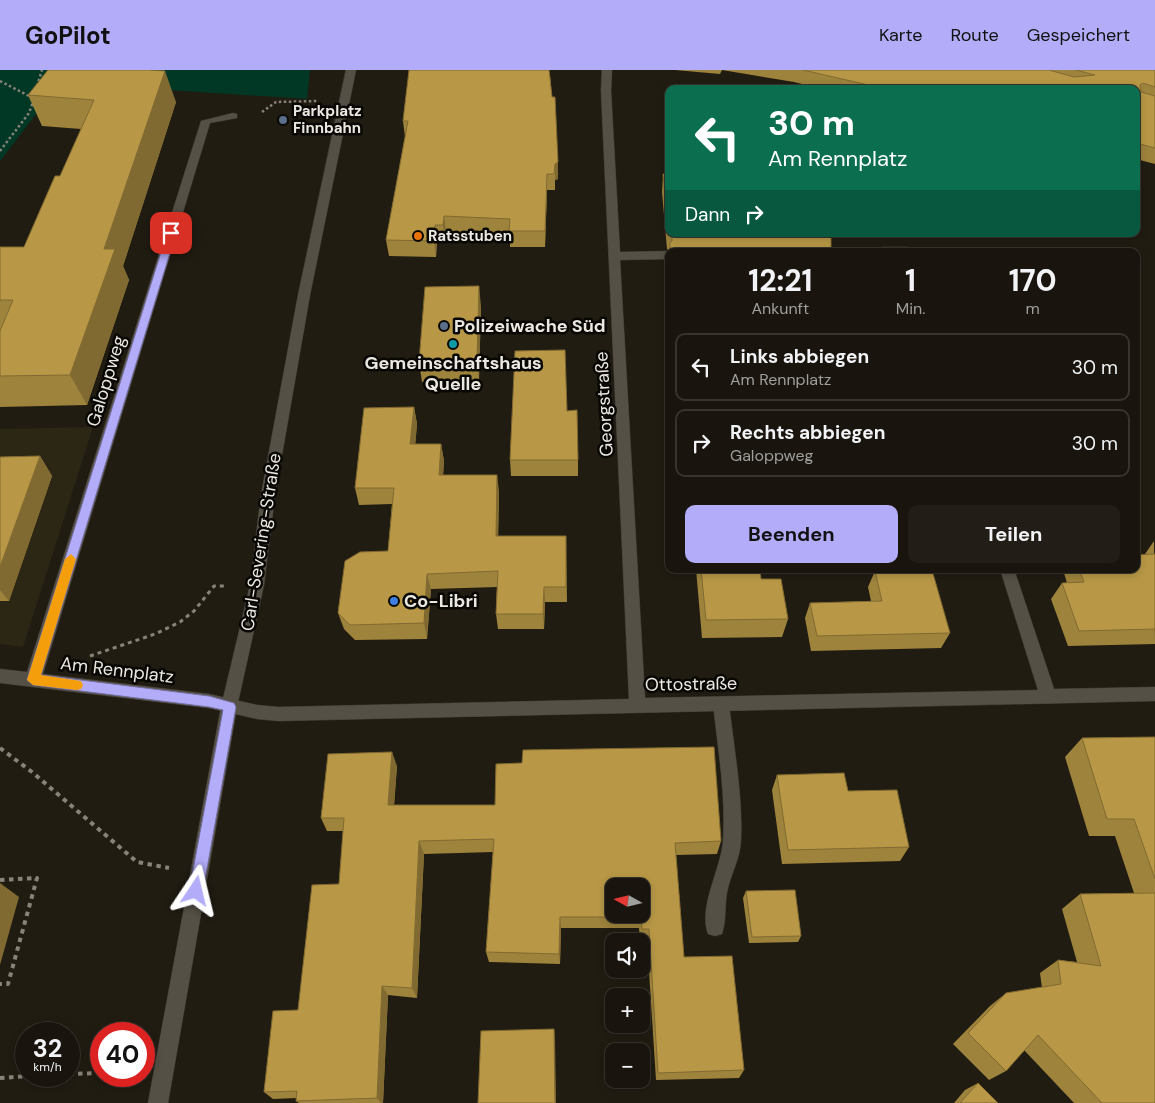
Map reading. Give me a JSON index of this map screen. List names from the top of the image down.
{
  "streets": {
    "street": [
      "Galoppweg",
      "Georgstraße",
      "Carl-Severing-Straße",
      "Am Rennplatz",
      "Ottostraße"
    ]
  },
  "crossings": [
    ["Galoppweg", "Am Rennplatz"],
    ["Georgstraße", "Ottostraße"],
    ["Carl-Severing-Straße", "Am Rennplatz"],
    ["Carl-Severing-Straße", "Ottostraße"],
    ["Am Rennplatz", "Ottostraße"]
  ],
  "places": [
    "Parkplatz Finnbahn",
    "Ratsstuben",
    "Polizeiwache Süd",
    "Gemeinschaftshaus Quelle",
    "Co-Libri"
  ],
  "north": "left",
  "page": {
    "header": "GoPilot",
    "nav": ["Karte", "Route", "Gespeichert"],
    "turn": ["30 m", "Am Rennplatz"],
    "then": "Dann",
    "eta": [
      "12:21",
      "Ankunft",
      "1",
      "Min.",
      "170",
      "m"
    ],
    "list": [
      {
        "name": "Links abbiegen",
        "note": "Am Rennplatz",
        "value": "30 m"
      },
      {
        "name": "Rechts abbiegen",
        "note": "Galoppweg",
        "value": "30 m"
      }
    ],
    "buttons": ["Beenden", "Teilen"],
    "map_buttons": ["+", "−"],
    "speed": "32 km/h",
    "limit": "40"
  }
}
